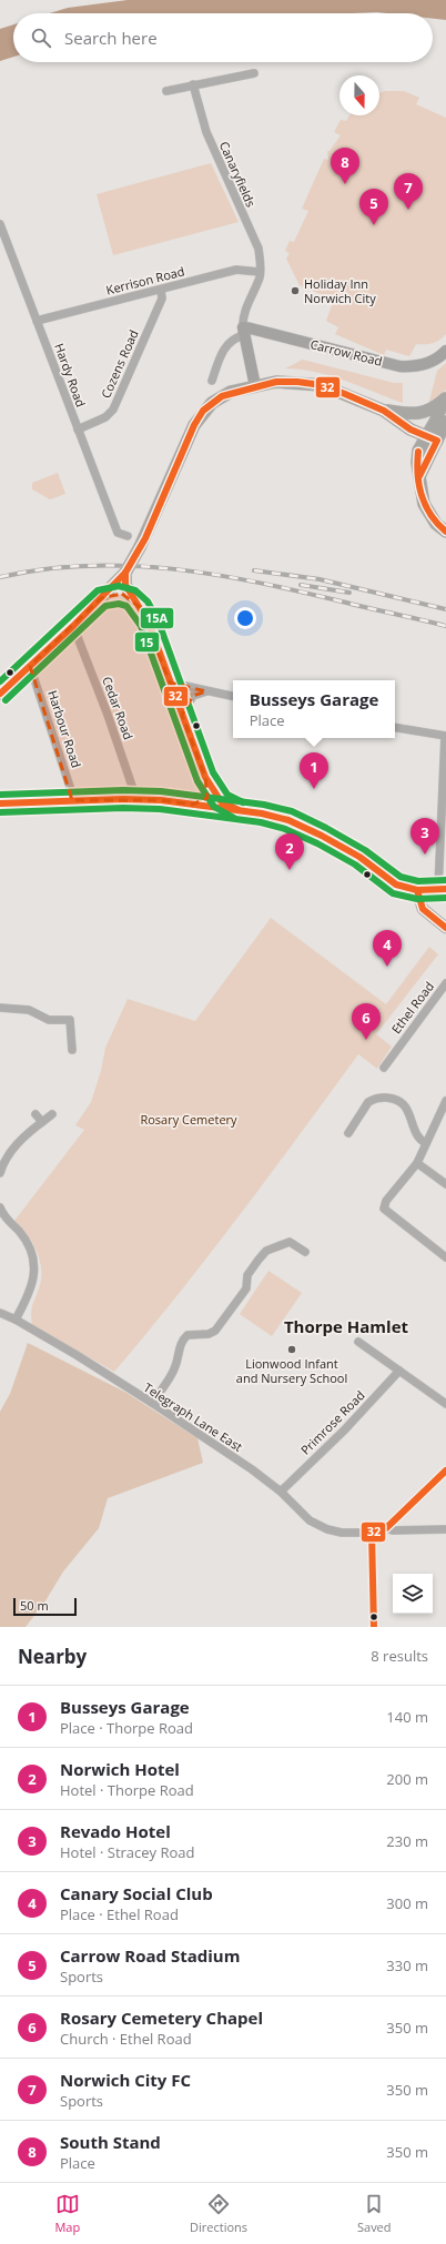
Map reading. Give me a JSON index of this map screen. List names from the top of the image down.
{
  "streets": {
    "street": [
      "Canaryfields",
      "Kerrison Road",
      "Carrow Road",
      "Cozens Road",
      "Hardy Road",
      "Cedar Road",
      "Harbour Road",
      "Ethel Road",
      "Telegraph Lane East",
      "Primrose Road"
    ]
  },
  "crossings": [
    ["Canaryfields", "Kerrison Road"],
    ["Kerrison Road", "Cozens Road"],
    ["Kerrison Road", "Hardy Road"],
    ["Cozens Road", "Hardy Road"],
    ["Telegraph Lane East", "Primrose Road"]
  ],
  "districts": ["Thorpe Hamlet"],
  "parks": ["Rosary Cemetery"],
  "places": ["Holiday Inn Norwich City", "Lionwood Infant and Nursery School"],
  "lines": ["transit line 32", "transit line 15A", "transit line 15"],
  "scale_bar": "50 m",
  "north": "bottom",
  "page": {
    "search": "Search here",
    "pins": [
      "8",
      "7",
      "5",
      "1",
      "3",
      "2",
      "4",
      "6"
    ],
    "popup": ["Busseys Garage", "Place"],
    "scale": "50 m",
    "heading": ["Nearby", "8 results"],
    "list": [
      {
        "mark": "1",
        "name": "Busseys Garage",
        "note": "Place · Thorpe Road",
        "value": "140 m"
      },
      {
        "mark": "2",
        "name": "Norwich Hotel",
        "note": "Hotel · Thorpe Road",
        "value": "200 m"
      },
      {
        "mark": "3",
        "name": "Revado Hotel",
        "note": "Hotel · Stracey Road",
        "value": "230 m"
      },
      {
        "mark": "4",
        "name": "Canary Social Club",
        "note": "Place · Ethel Road",
        "value": "300 m"
      },
      {
        "mark": "5",
        "name": "Carrow Road Stadium",
        "note": "Sports",
        "value": "330 m"
      },
      {
        "mark": "6",
        "name": "Rosary Cemetery Chapel",
        "note": "Church · Ethel Road",
        "value": "350 m"
      },
      {
        "mark": "7",
        "name": "Norwich City FC",
        "note": "Sports",
        "value": "350 m"
      },
      {
        "mark": "8",
        "name": "South Stand",
        "note": "Place",
        "value": "350 m"
      }
    ],
    "nav": ["Map", "Directions", "Saved"]
  }
}
